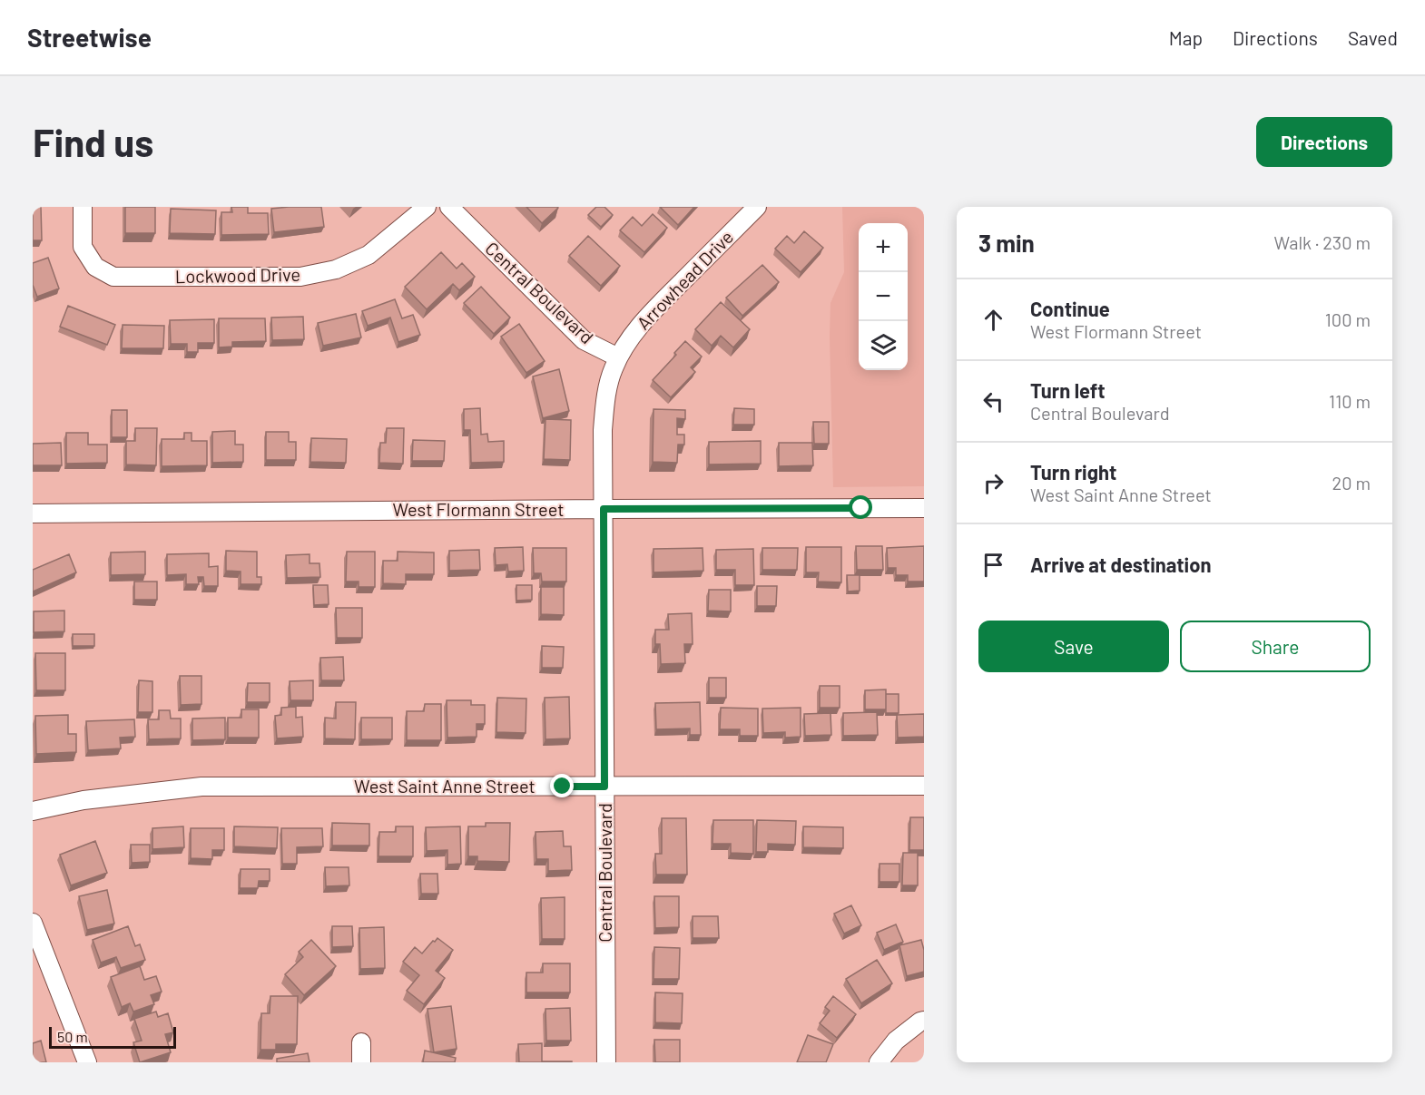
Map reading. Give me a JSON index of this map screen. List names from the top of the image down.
{
  "streets": {
    "street": [
      "Lockwood Drive",
      "Arrowhead Drive",
      "Central Boulevard",
      "West Flormann Street",
      "West Saint Anne Street"
    ]
  },
  "crossings": [
    ["Arrowhead Drive", "Central Boulevard"],
    ["Central Boulevard", "West Flormann Street"],
    ["Central Boulevard", "West Saint Anne Street"]
  ],
  "scale_bar": "50 m",
  "page": {
    "header": "Streetwise",
    "nav": ["Map", "Directions", "Saved"],
    "buttons": [
      "Directions",
      ["Save", "Share"]
    ],
    "title": "Find us",
    "heading": ["3 min", "Walk · 230 m"],
    "map_buttons": ["+", "−"],
    "list": [
      ["Continue", "West Flormann Street", "100 m"],
      ["Turn left", "Central Boulevard", "110 m"],
      ["Turn right", "West Saint Anne Street", "20 m"],
      "Arrive at destination"
    ],
    "scale": "50 m"
  }
}
